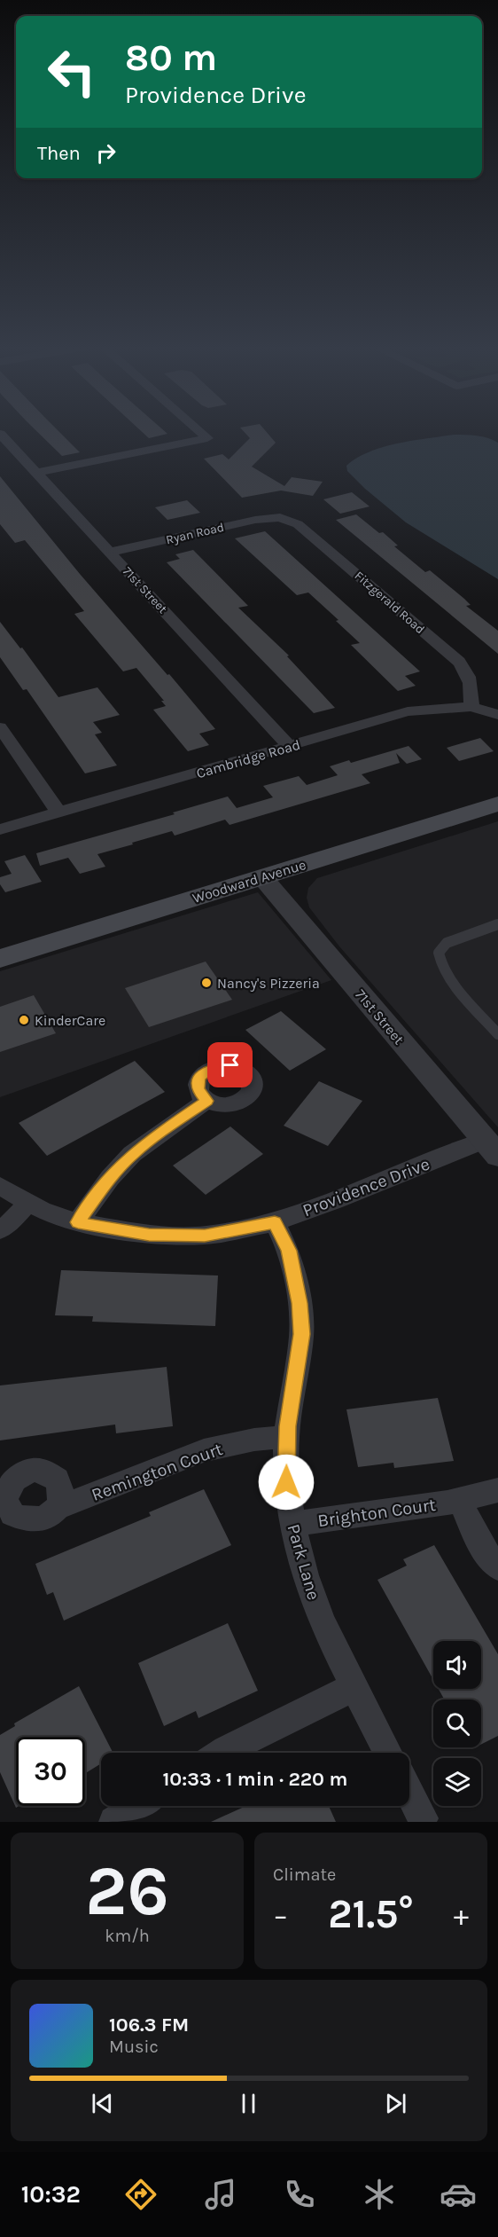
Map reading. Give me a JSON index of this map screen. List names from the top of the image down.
{
  "streets": {
    "main road": ["Woodward Avenue"],
    "street": [
      "Ryan Road",
      "71st Street",
      "Fitzgerald Road",
      "Cambridge Road",
      "Providence Drive",
      "Remington Court",
      "Brighton Court",
      "Park Lane"
    ]
  },
  "crossings": [
    ["Ryan Road", "71st Street"],
    ["Ryan Road", "Fitzgerald Road"],
    ["71st Street", "Cambridge Road"],
    ["71st Street", "Woodward Avenue"],
    ["71st Street", "Providence Drive"],
    ["Fitzgerald Road", "Cambridge Road"],
    ["Providence Drive", "Park Lane"],
    ["Remington Court", "Park Lane"],
    ["Brighton Court", "Park Lane"]
  ],
  "places": ["Nancy's Pizzeria", "KinderCare"],
  "page": {
    "turn": ["80 m", "Providence Drive"],
    "then": "Then",
    "limit": "30",
    "trip": "10:33 · 1 min · 220 m",
    "tile": [
      ["26", "km/h"],
      "Climate"
    ],
    "heat": ["−", "21.5°", "+"],
    "song": ["106.3 FM", "Music"],
    "tabs": "10:32"
  }
}
